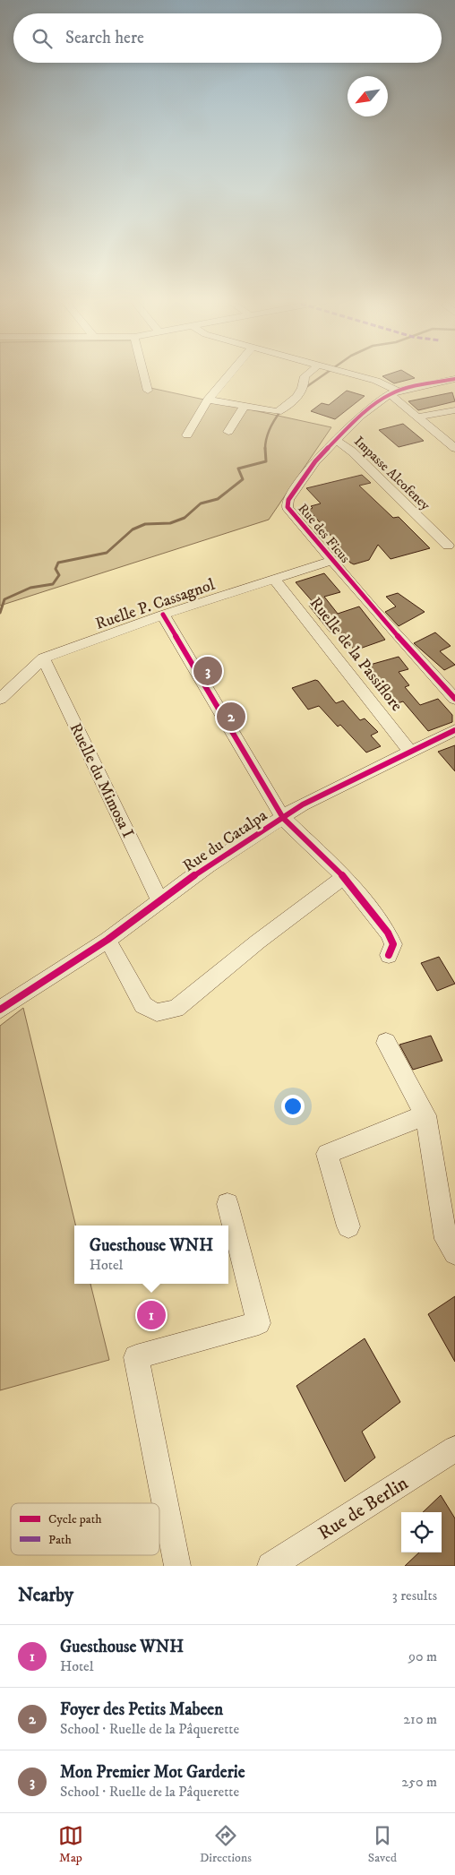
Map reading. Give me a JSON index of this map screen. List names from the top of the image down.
{
  "streets": {
    "street": [
      "Impasse Alcofeney",
      "Rue des Ficus",
      "Ruelle P. Cassagnol",
      "Ruelle de la Passiflore",
      "Ruelle du Mimosa I",
      "Rue du Catalpa",
      "Rue de Berlin"
    ]
  },
  "crossings": [
    ["Impasse Alcofeney", "Rue des Ficus"],
    ["Rue des Ficus", "Ruelle P. Cassagnol"],
    ["Ruelle P. Cassagnol", "Ruelle de la Passiflore"],
    ["Ruelle P. Cassagnol", "Ruelle du Mimosa I"],
    ["Ruelle de la Passiflore", "Rue du Catalpa"],
    ["Ruelle du Mimosa I", "Rue du Catalpa"]
  ],
  "legend": ["Cycle path", "Path"],
  "north": "bottom left",
  "page": {
    "search": "Search here",
    "pins": ["3", "2", "1"],
    "popup": ["Guesthouse WNH", "Hotel"],
    "heading": ["Nearby", "3 results"],
    "list": [
      {
        "mark": "1",
        "name": "Guesthouse WNH",
        "note": "Hotel",
        "value": "90 m"
      },
      {
        "mark": "2",
        "name": "Foyer des Petits Mabeen",
        "note": "School · Ruelle de la Pâquerette",
        "value": "210 m"
      },
      {
        "mark": "3",
        "name": "Mon Premier Mot Garderie",
        "note": "School · Ruelle de la Pâquerette",
        "value": "250 m"
      }
    ],
    "nav": ["Map", "Directions", "Saved"]
  }
}
